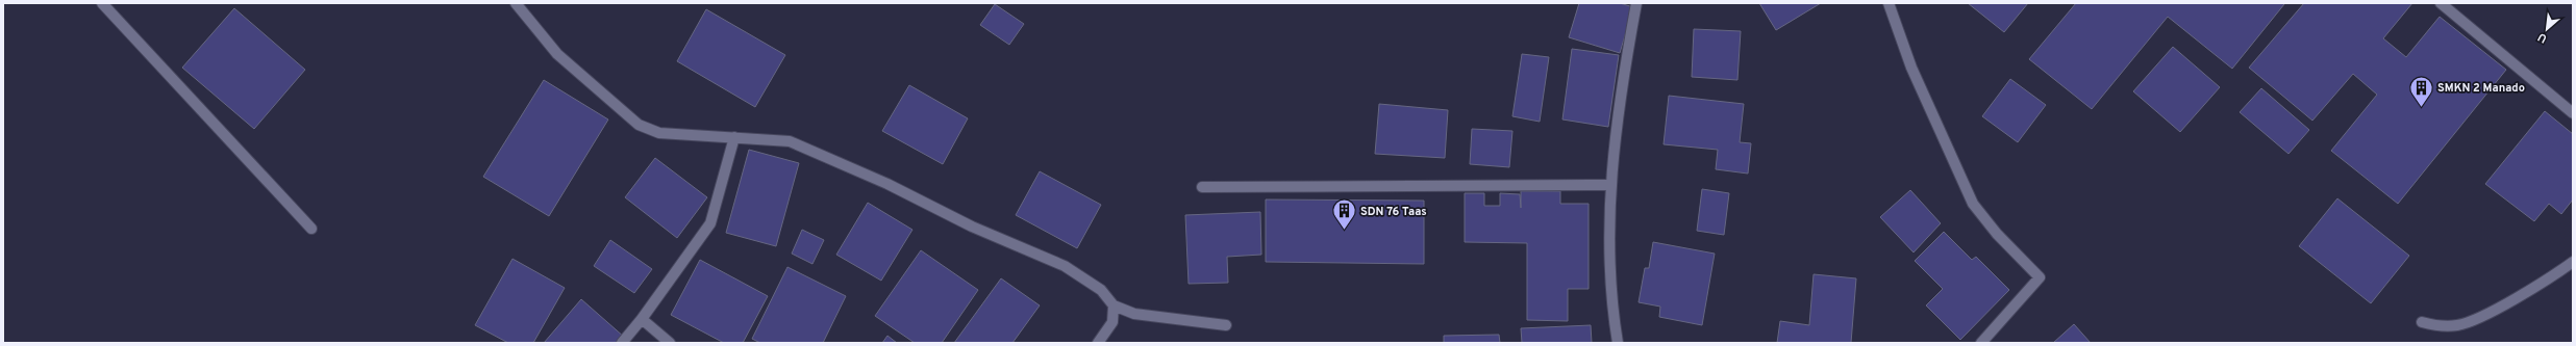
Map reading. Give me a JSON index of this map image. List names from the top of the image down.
{
  "places": {
    "building": ["SMKN 2 Manado", "SDN 76 Taas"]
  },
  "north": "bottom left"
}
